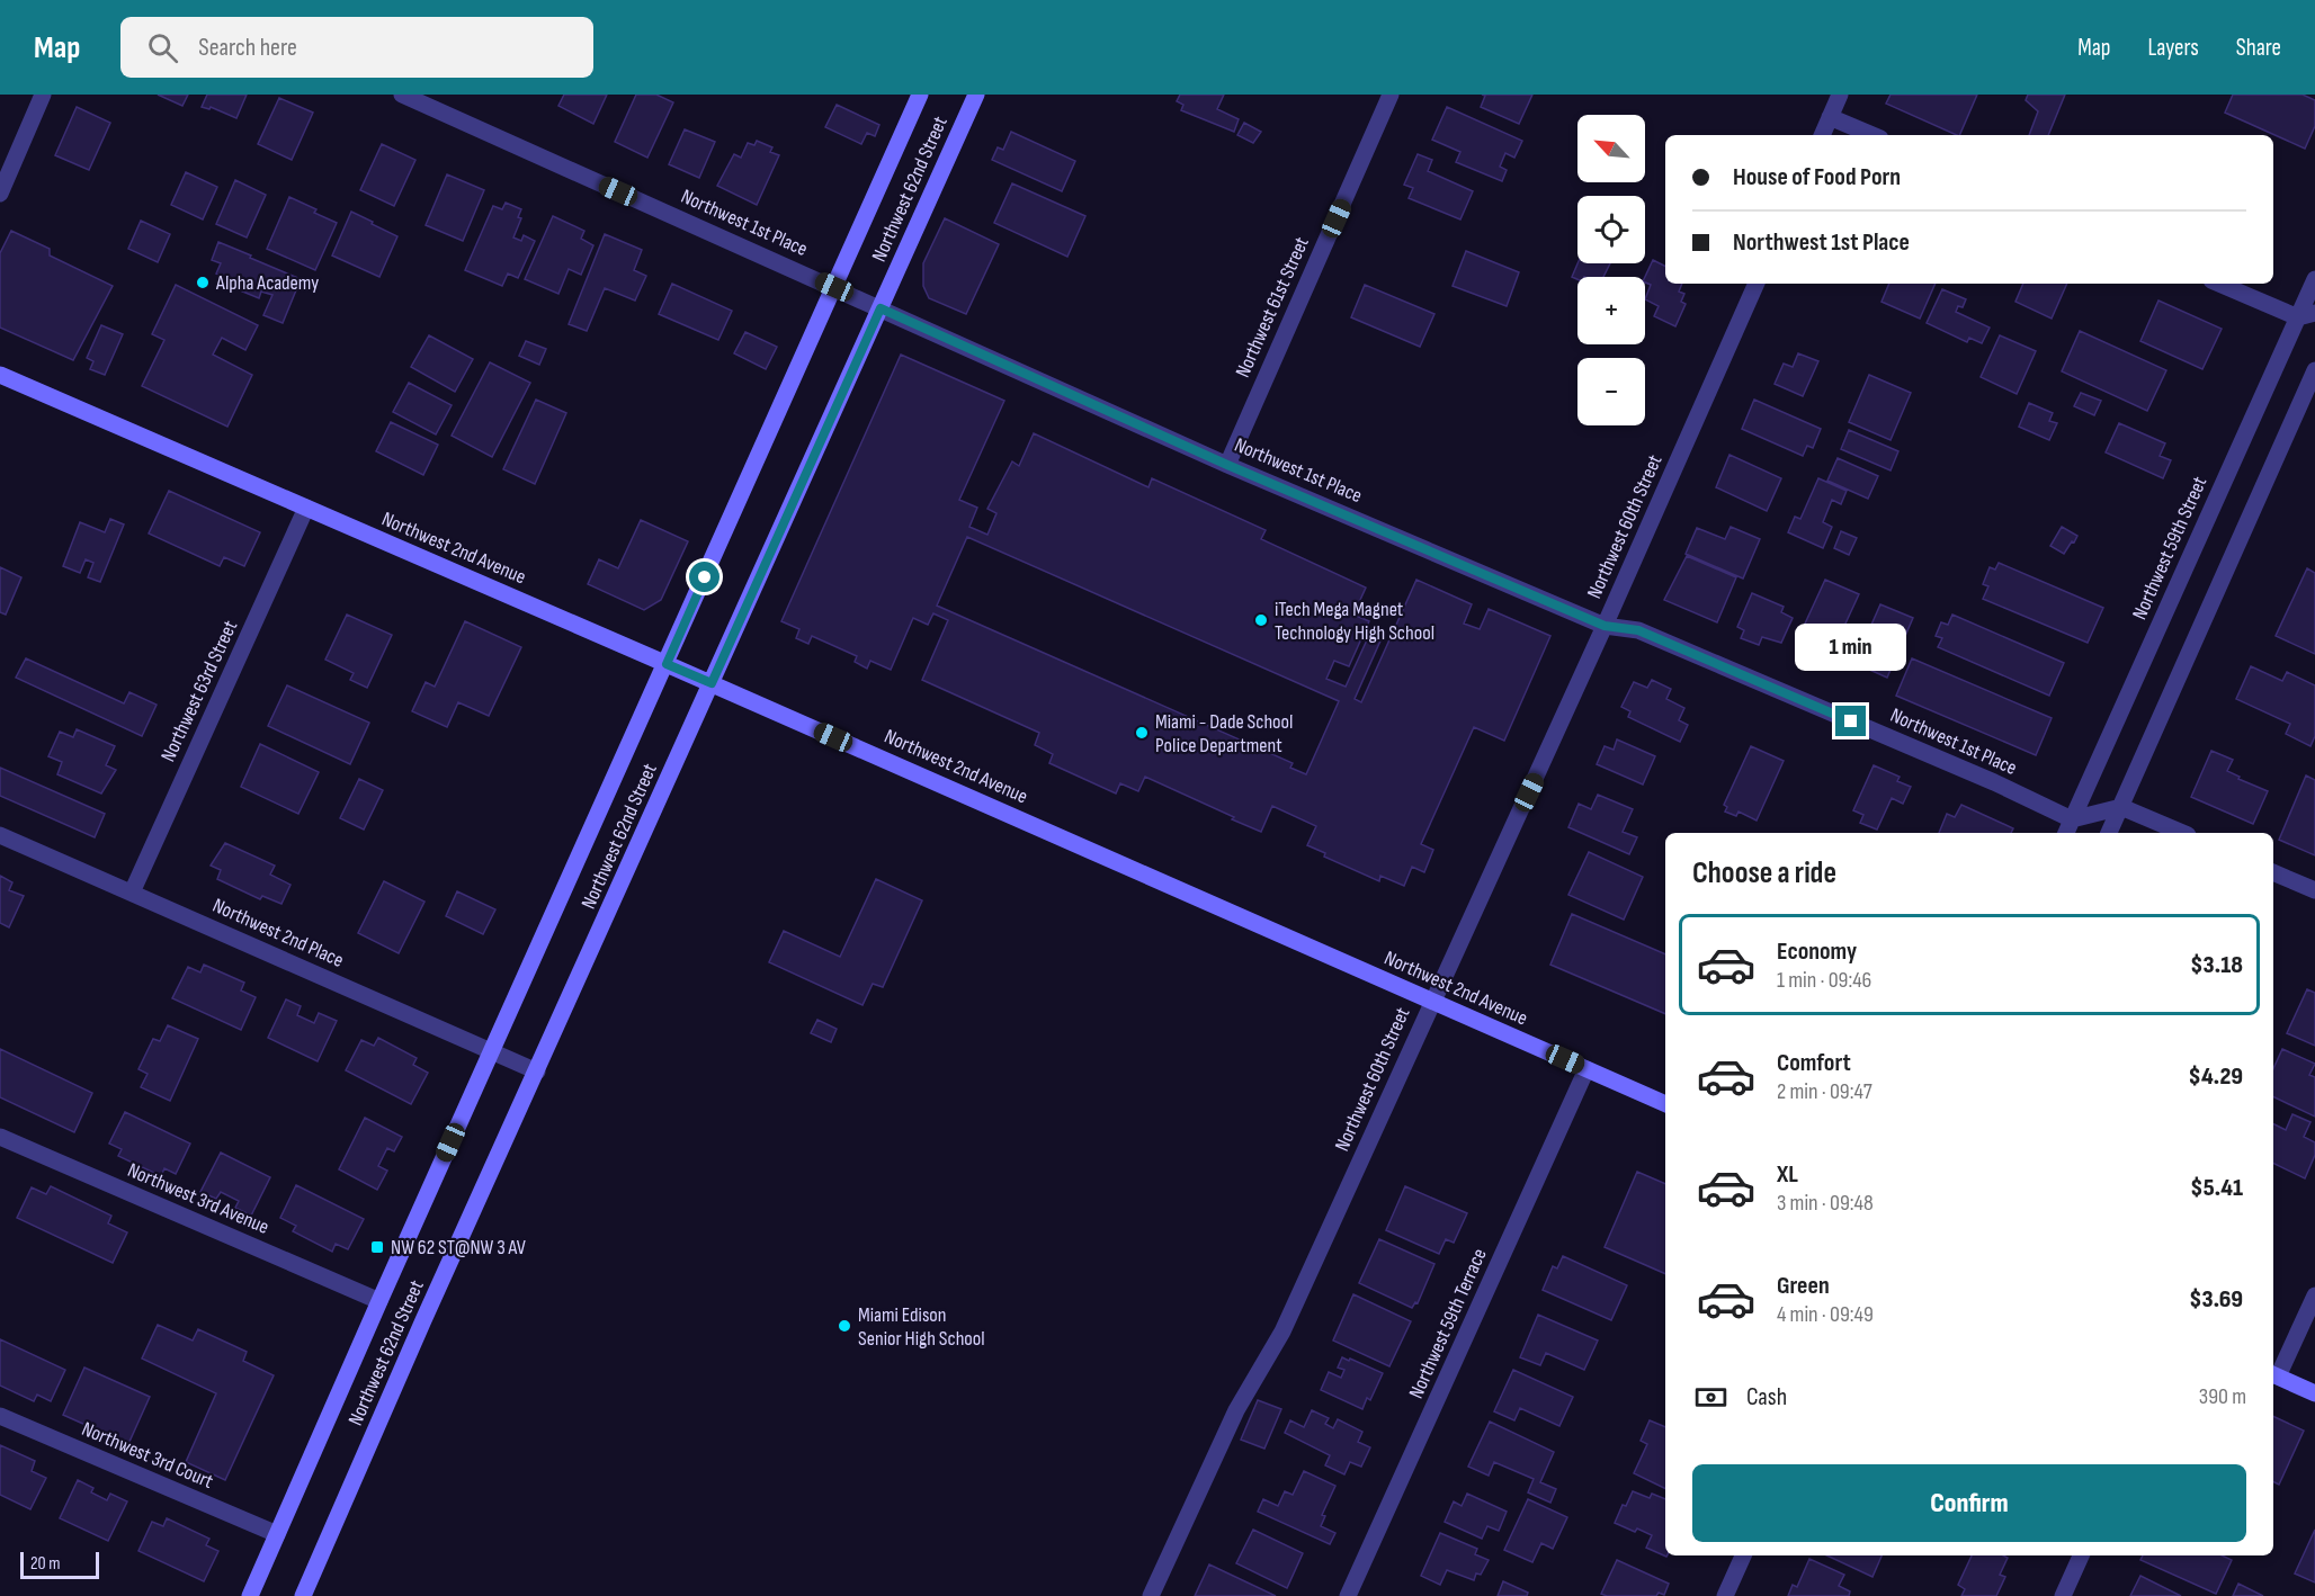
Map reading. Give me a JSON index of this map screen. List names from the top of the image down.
{
  "streets": {
    "main road": ["Northwest 62nd Street", "Northwest 2nd Avenue"],
    "street": [
      "Northwest 1st Place",
      "Northwest 61st Street",
      "Northwest 60th Street",
      "Northwest 59th Street",
      "Northwest 63rd Street",
      "Northwest 2nd Place",
      "Northwest 3rd Avenue",
      "Northwest 59th Terrace",
      "Northwest 3rd Court"
    ]
  },
  "crossings": [
    ["Northwest 62nd Street", "Northwest 1st Place"],
    ["Northwest 62nd Street", "Northwest 2nd Avenue"],
    ["Northwest 62nd Street", "Northwest 2nd Place"],
    ["Northwest 62nd Street", "Northwest 3rd Avenue"],
    ["Northwest 62nd Street", "Northwest 3rd Court"],
    ["Northwest 1st Place", "Northwest 61st Street"],
    ["Northwest 1st Place", "Northwest 60th Street"],
    ["Northwest 1st Place", "Northwest 59th Street"],
    ["Northwest 60th Street", "Northwest 2nd Avenue"],
    ["Northwest 2nd Avenue", "Northwest 63rd Street"],
    ["Northwest 2nd Avenue", "Northwest 59th Terrace"],
    ["Northwest 63rd Street", "Northwest 2nd Place"]
  ],
  "places": {
    "other": [
      "Alpha Academy",
      "iTech Mega Magnet Technology High School",
      "Miami - Dade School Police Department",
      "Miami Edison Senior High School"
    ],
    "transit": ["NW 62 ST@NW 3 AV"]
  },
  "scale_bar": "20 m",
  "north": "top left",
  "page": {
    "header": "Map",
    "search": "Search here",
    "nav": ["Map", "Layers", "Share"],
    "map_buttons": ["+", "−"],
    "banner": ["House of Food Porn", "Northwest 1st Place"],
    "bubble": "1 min",
    "heading": "Choose a ride",
    "list": [
      {
        "name": "Economy",
        "note": "1 min · 09:46",
        "value": "$3.18"
      },
      {
        "name": "Comfort",
        "note": "2 min · 09:47",
        "value": "$4.29"
      },
      {
        "name": "XL",
        "note": "3 min · 09:48",
        "value": "$5.41"
      },
      {
        "name": "Green",
        "note": "4 min · 09:49",
        "value": "$3.69"
      }
    ],
    "pay": ["Cash", "390 m"],
    "buttons": "Confirm",
    "scale": "20 m"
  }
}
